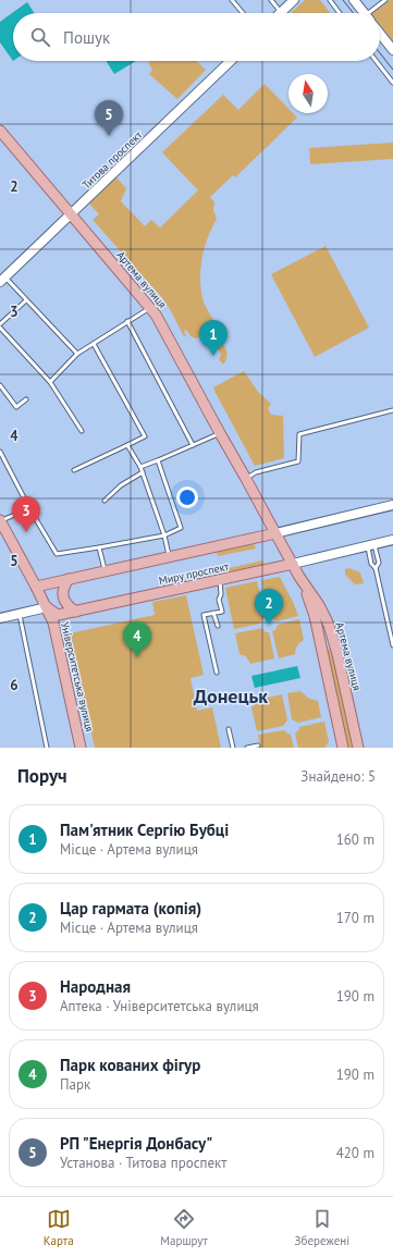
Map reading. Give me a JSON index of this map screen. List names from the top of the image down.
{
  "streets": {
    "main road": ["Артема вулиця", "Миру проспект", "Університетська вулиця"],
    "street": ["Титова проспект"]
  },
  "crossings": [
    ["Титова проспект", "Артема вулиця"],
    ["Артема вулиця", "Миру проспект"],
    ["Миру проспект", "Університетська вулиця"]
  ],
  "districts": ["Донецьк"],
  "north": "top",
  "page": {
    "search": "Пошук",
    "pins": [
      "5",
      "1",
      "3",
      "2",
      "4"
    ],
    "heading": ["Поруч", "Знайдено: 5"],
    "list": [
      {
        "mark": "1",
        "name": "Пам'ятник Сергію Бубці",
        "note": "Місце · Артема вулиця",
        "value": "160 m"
      },
      {
        "mark": "2",
        "name": "Цар гармата (копія)",
        "note": "Місце · Артема вулиця",
        "value": "170 m"
      },
      {
        "mark": "3",
        "name": "Народная",
        "note": "Аптека · Університетська вулиця",
        "value": "190 m"
      },
      {
        "mark": "4",
        "name": "Парк кованих фігур",
        "note": "Парк",
        "value": "190 m"
      },
      {
        "mark": "5",
        "name": "РП \"Енергія Донбасу\"",
        "note": "Установа · Титова проспект",
        "value": "420 m"
      }
    ],
    "nav": ["Карта", "Маршрут", "Збережені"]
  },
  "grid": {
    "rows": [
      "2",
      "3",
      "4",
      "5",
      "6"
    ]
  }
}
